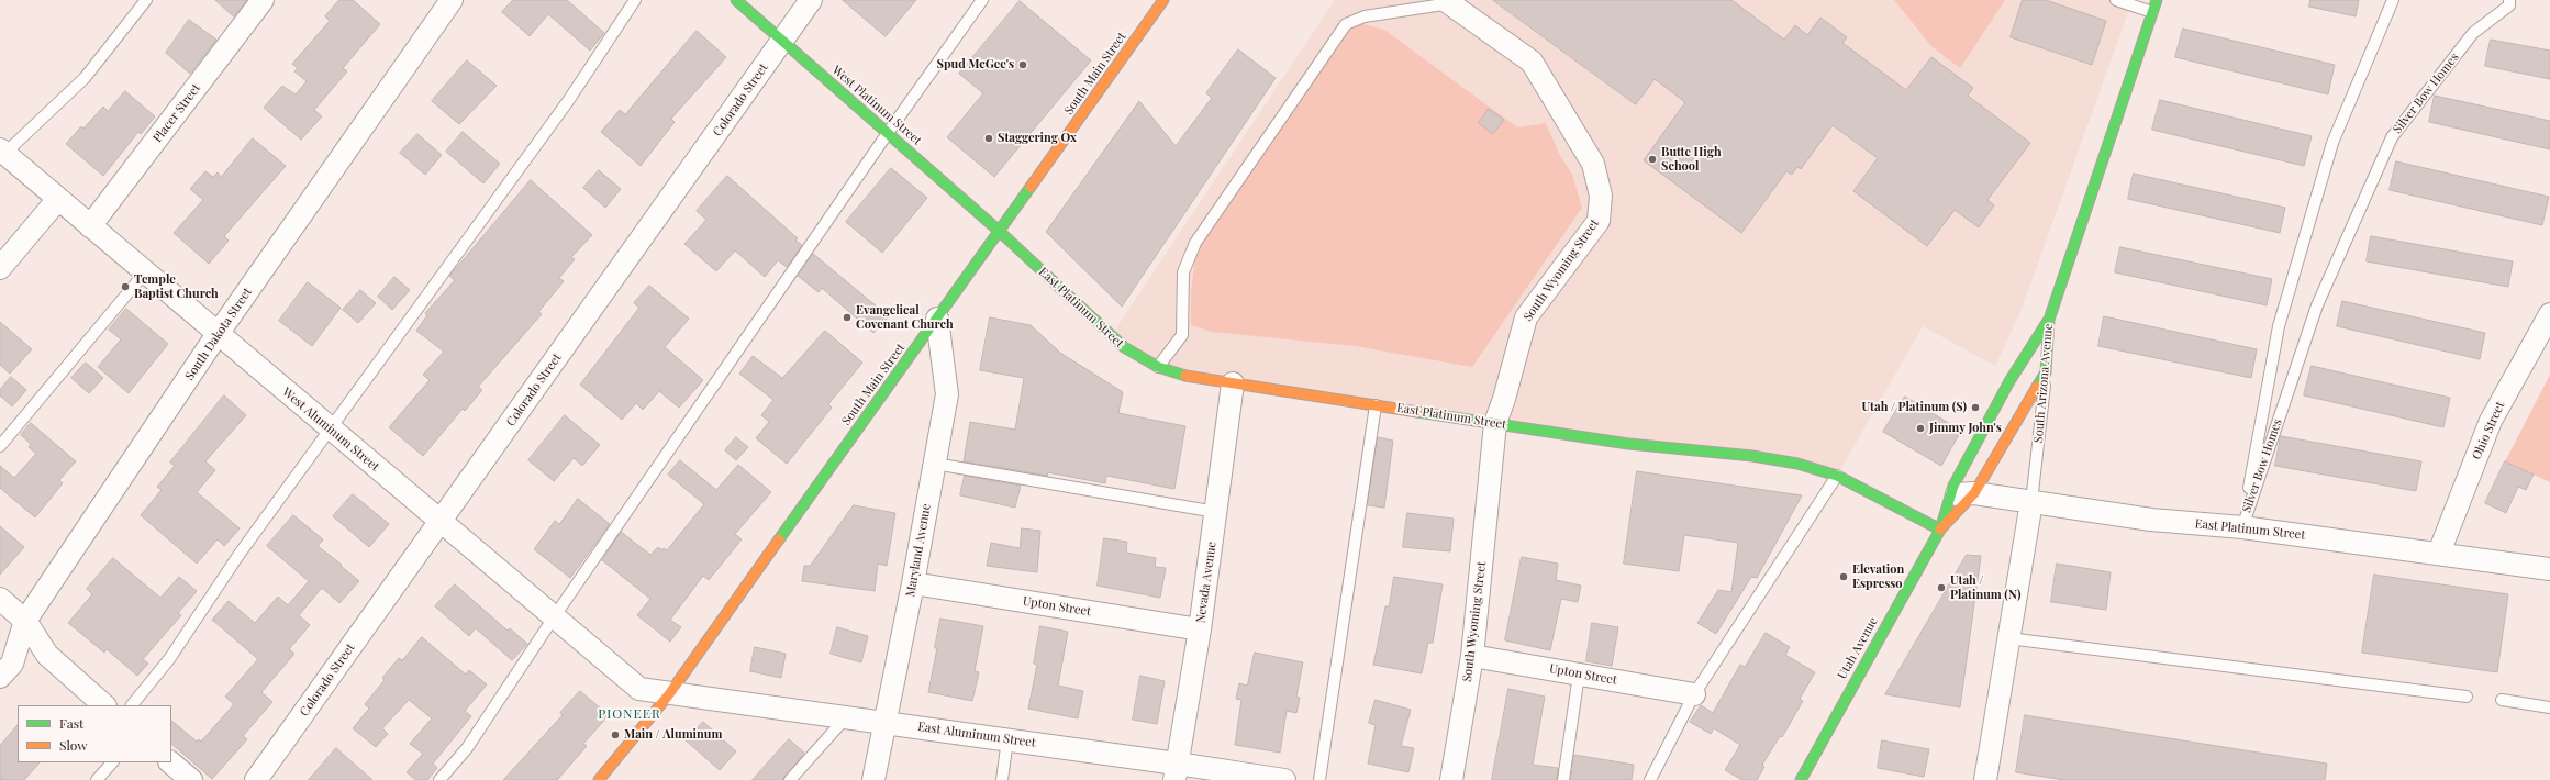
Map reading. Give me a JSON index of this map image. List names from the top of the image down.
{
  "streets": {
    "main road": [
      "South Main Street",
      "West Platinum Street",
      "East Platinum Street",
      "South Arizona Avenue",
      "Utah Avenue"
    ],
    "street": [
      "Colorado Street",
      "Placer Street",
      "South Wyoming Street",
      "South Dakota Street",
      "West Aluminum Street",
      "Ohio Street",
      "Maryland Avenue",
      "Nevada Avenue",
      "Upton Street",
      "East Aluminum Street"
    ],
    "lane": ["Silver Bow Homes"]
  },
  "crossings": [
    ["South Main Street", "West Platinum Street"],
    ["South Main Street", "East Platinum Street"],
    ["South Main Street", "West Aluminum Street"],
    ["South Main Street", "Maryland Avenue"],
    ["South Main Street", "East Aluminum Street"],
    ["Silver Bow Homes", "East Platinum Street"],
    ["Colorado Street", "West Platinum Street"],
    ["Colorado Street", "West Aluminum Street"],
    ["West Platinum Street", "East Platinum Street"],
    ["Placer Street", "West Aluminum Street"],
    ["South Wyoming Street", "East Platinum Street"],
    ["South Wyoming Street", "Upton Street"],
    ["East Platinum Street", "South Arizona Avenue"],
    ["East Platinum Street", "Ohio Street"],
    ["East Platinum Street", "Nevada Avenue"],
    ["East Platinum Street", "Utah Avenue"],
    ["South Dakota Street", "West Aluminum Street"],
    ["South Arizona Avenue", "Utah Avenue"],
    ["West Aluminum Street", "East Aluminum Street"],
    ["Maryland Avenue", "Upton Street"],
    ["Maryland Avenue", "East Aluminum Street"],
    ["Nevada Avenue", "Upton Street"],
    ["Nevada Avenue", "East Aluminum Street"]
  ],
  "districts": ["PIONEER"],
  "places": [
    "Spud McGee's",
    "Staggering Ox",
    "Butte High School",
    "Temple Baptist Church",
    "Evangelical Covenant Church",
    "Utah / Platinum (S)",
    "Jimmy John's",
    "Elevation Espresso",
    "Utah / Platinum (N)",
    "Main / Aluminum"
  ],
  "legend": ["Fast", "Slow"]
}
